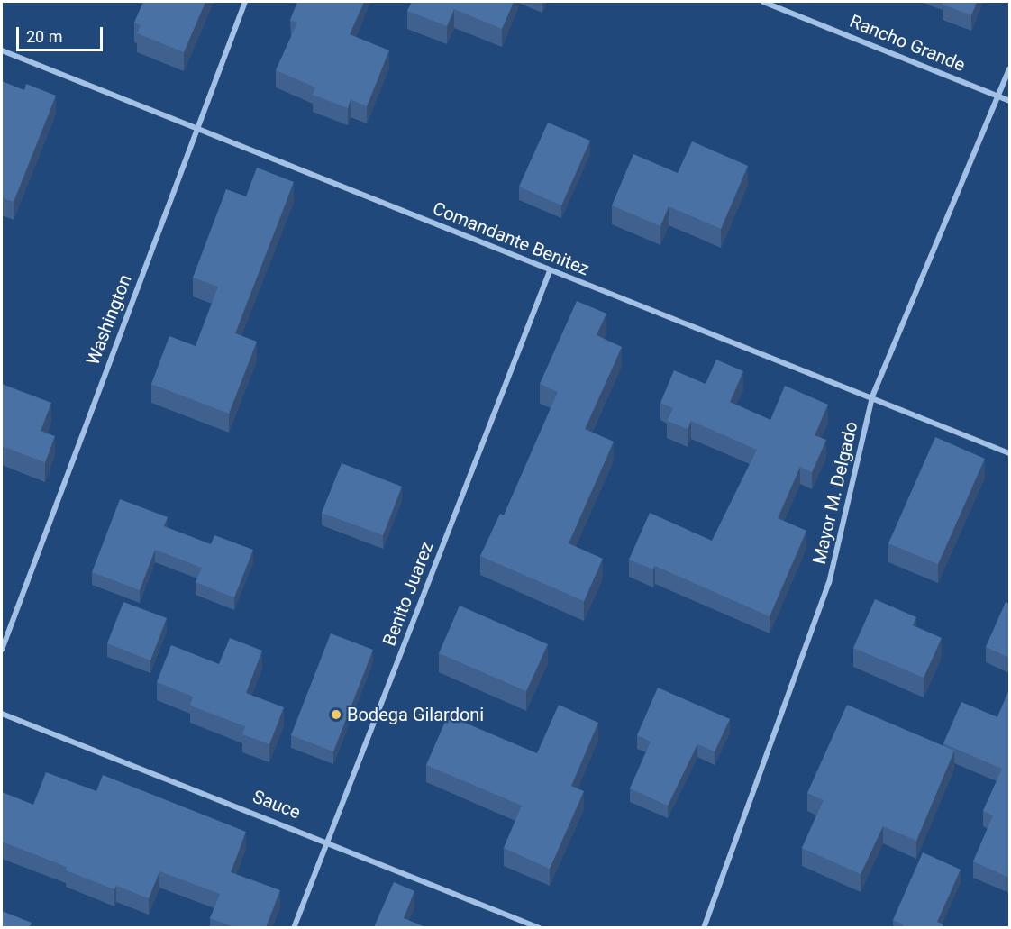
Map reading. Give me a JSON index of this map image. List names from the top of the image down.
{
  "streets": {
    "street": [
      "Rancho Grande",
      "Comandante Benitez",
      "Washington",
      "Mayor M. Delgado",
      "Benito Juarez",
      "Sauce"
    ]
  },
  "crossings": [
    ["Rancho Grande", "Mayor M. Delgado"],
    ["Comandante Benitez", "Washington"],
    ["Comandante Benitez", "Mayor M. Delgado"],
    ["Comandante Benitez", "Benito Juarez"],
    ["Benito Juarez", "Sauce"]
  ],
  "places": ["Bodega Gilardoni"],
  "scale_bar": "20 m"
}
